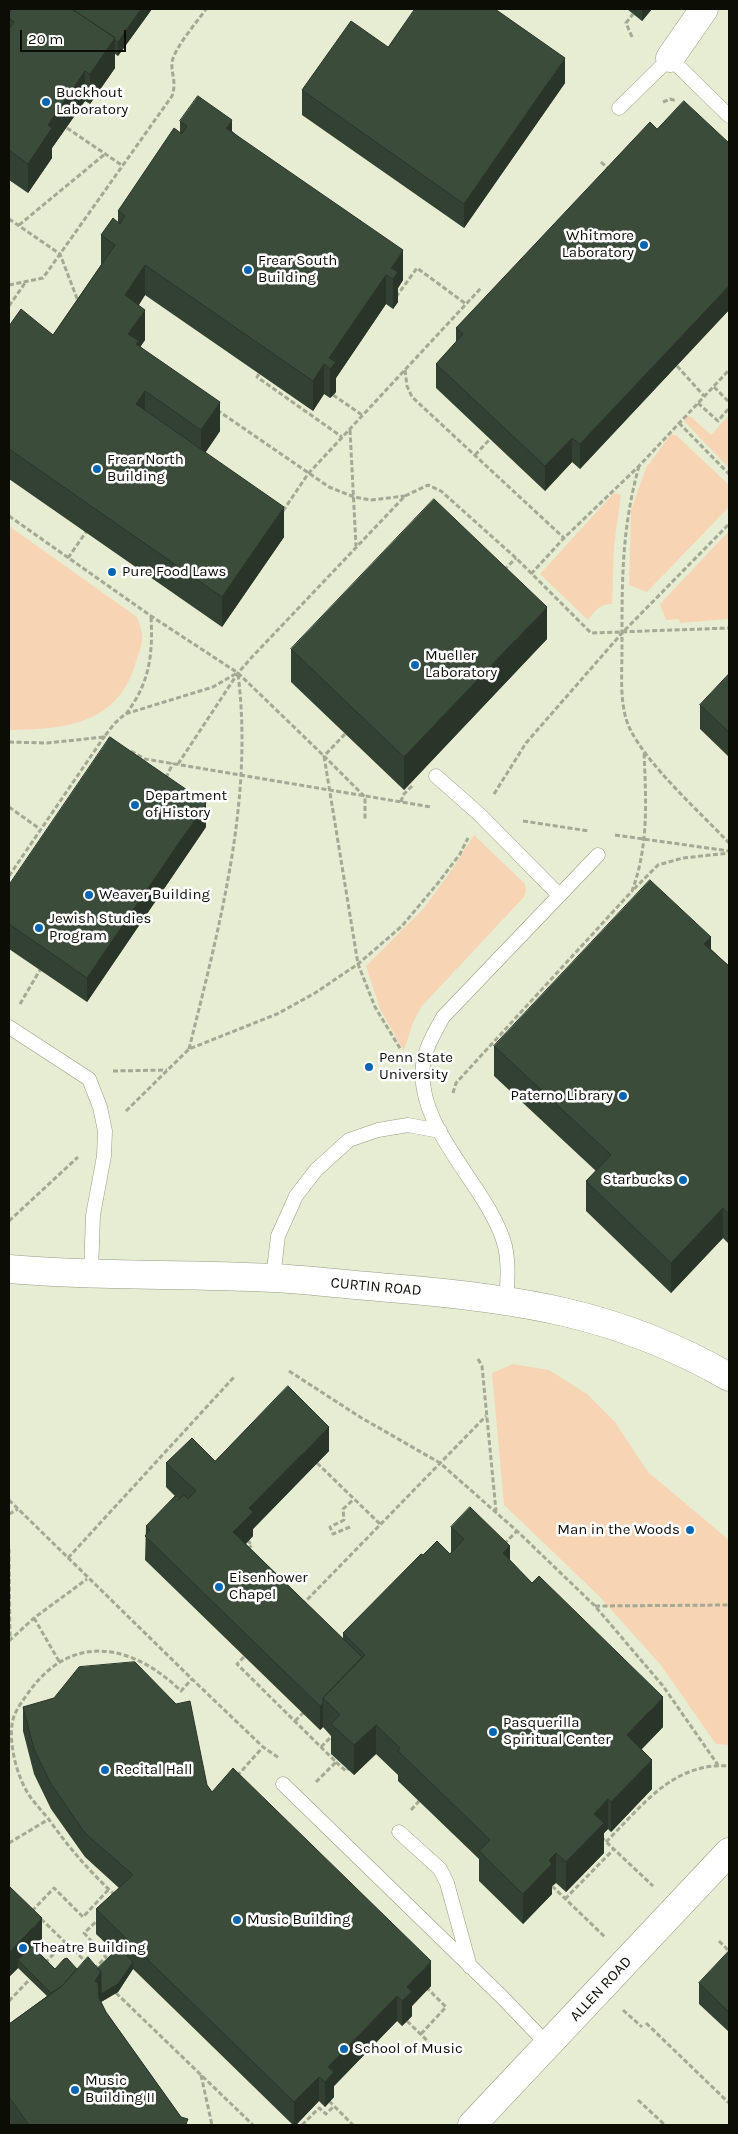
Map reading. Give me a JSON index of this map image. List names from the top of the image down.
{
  "streets": {
    "street": ["CURTIN ROAD", "ALLEN ROAD"]
  },
  "places": [
    "Buckhout Laboratory",
    "Whitmore Laboratory",
    "Frear South Building",
    "Frear North Building",
    "Pure Food Laws",
    "Mueller Laboratory",
    "Department of History",
    "Weaver Building",
    "Jewish Studies Program",
    "Penn State University",
    "Paterno Library",
    "Starbucks",
    "Man in the Woods",
    "Eisenhower Chapel",
    "Pasquerilla Spiritual Center",
    "Recital Hall",
    "Music Building",
    "Theatre Building",
    "School of Music",
    "Music Building II"
  ],
  "scale_bar": "20 m"
}
